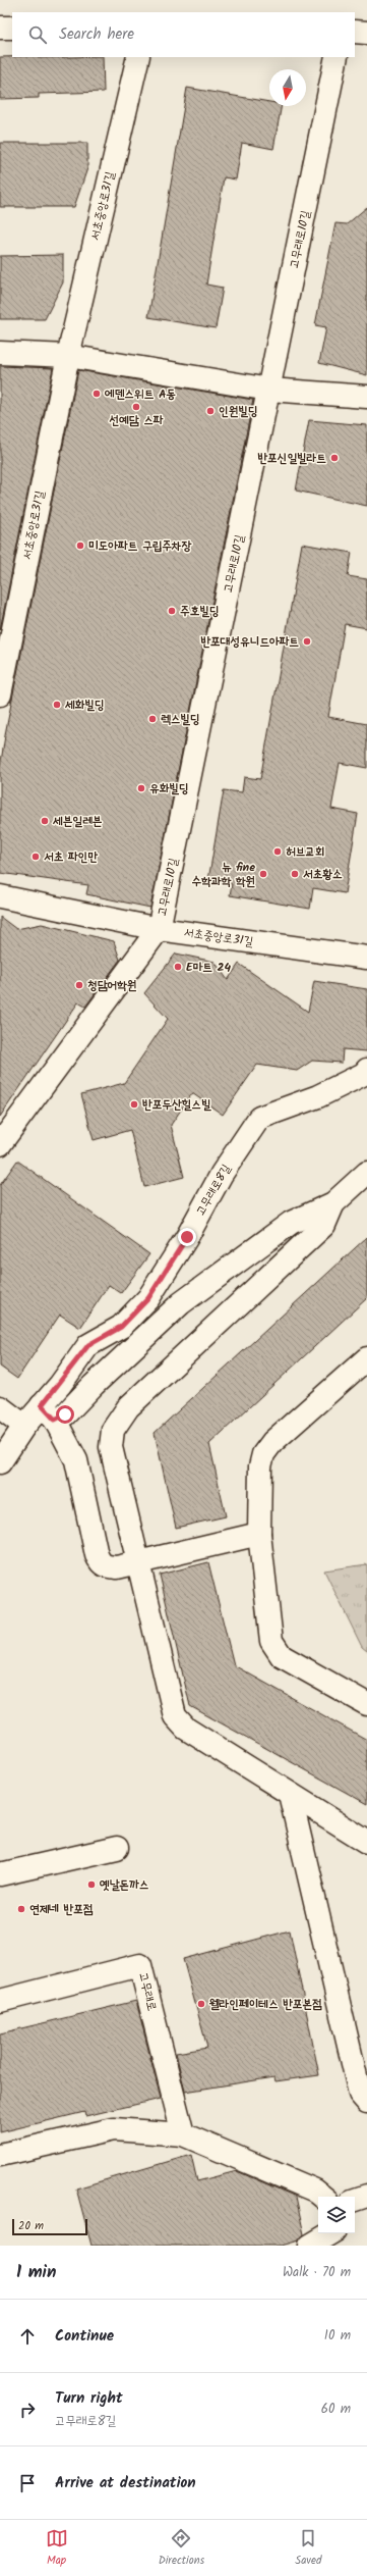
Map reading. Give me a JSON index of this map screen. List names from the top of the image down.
{
  "streets": {
    "street": [
      "서초중앙로31길",
      "고무래로10길",
      "고무래로8길",
      "고무래로"
    ]
  },
  "crossings": [
    ["서초중앙로31길", "고무래로10길"]
  ],
  "places": [
    "에덴스위트 A동",
    "선예담 스파",
    "인원빌딩",
    "반포신일빌라트",
    "미도아파트 구립주차장",
    "주호빌딩",
    "반포대성유니드아파트",
    "세화빌딩",
    "렉스빌딩",
    "유화빌딩",
    "세븐일레븐",
    "허브교회",
    "서초 파인만",
    "뉴 fine 수학과학 학원",
    "서초황소",
    "E마트 24",
    "청담어학원",
    "반포두산힐스빌",
    "옛날돈까스",
    "연제네 반포점",
    "웰라인페이테스 반포본점"
  ],
  "scale_bar": "20 m",
  "north": "bottom",
  "page": {
    "search": "Search here",
    "scale": "20 m",
    "heading": ["1 min", "Walk · 70 m"],
    "list": [
      ["Continue", "10 m"],
      ["Turn right", "고무래로8길", "60 m"],
      "Arrive at destination"
    ],
    "nav": ["Map", "Directions", "Saved"]
  }
}
